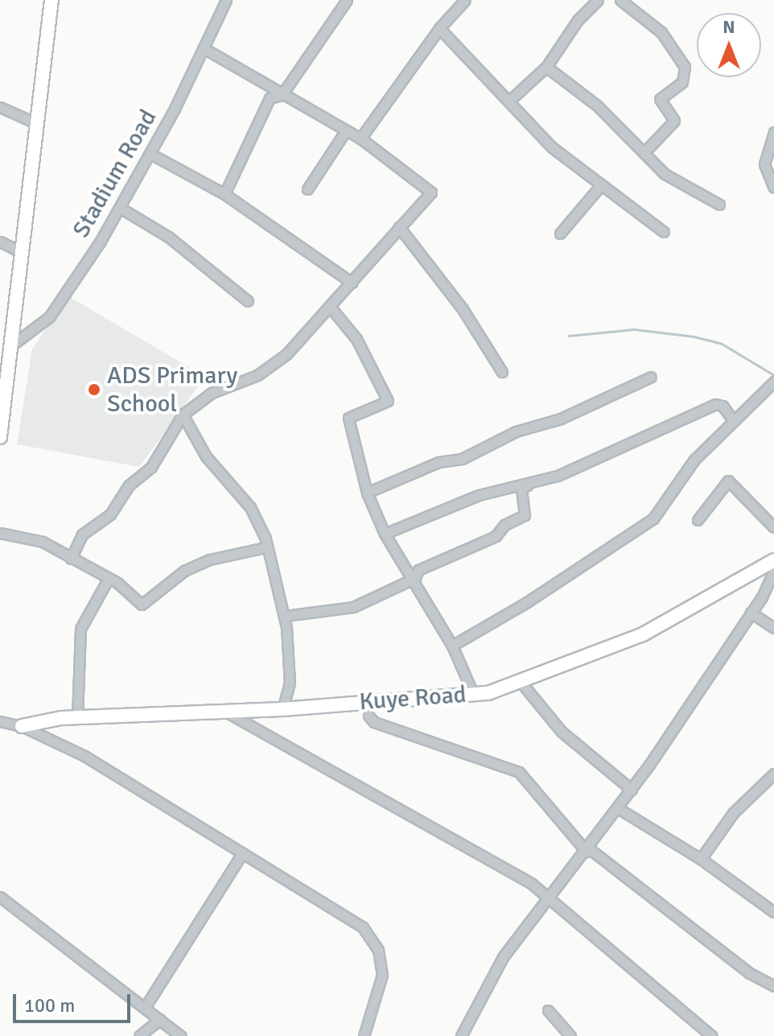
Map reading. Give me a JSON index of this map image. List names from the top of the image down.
{
  "streets": {
    "street": ["Stadium Road", "Kuye Road"]
  },
  "places": ["ADS Primary School"],
  "scale_bar": "100 m",
  "north": "top"
}
